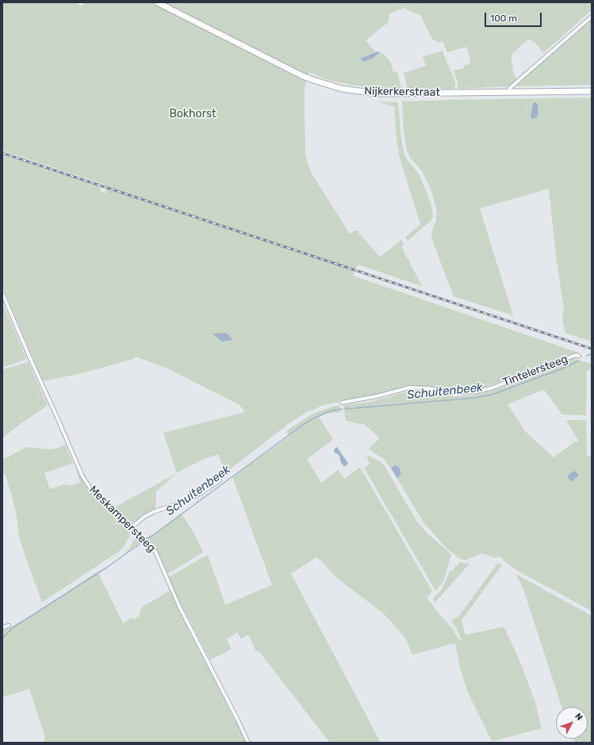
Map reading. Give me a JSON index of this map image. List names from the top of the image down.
{
  "streets": {
    "main road": ["Nijkerkerstraat"],
    "street": ["Tintelersteeg", "Meskampersteeg"]
  },
  "water": ["Schuitenbeek"],
  "parks": ["Bokhorst"],
  "scale_bar": "100 m",
  "north": "top right"
}
